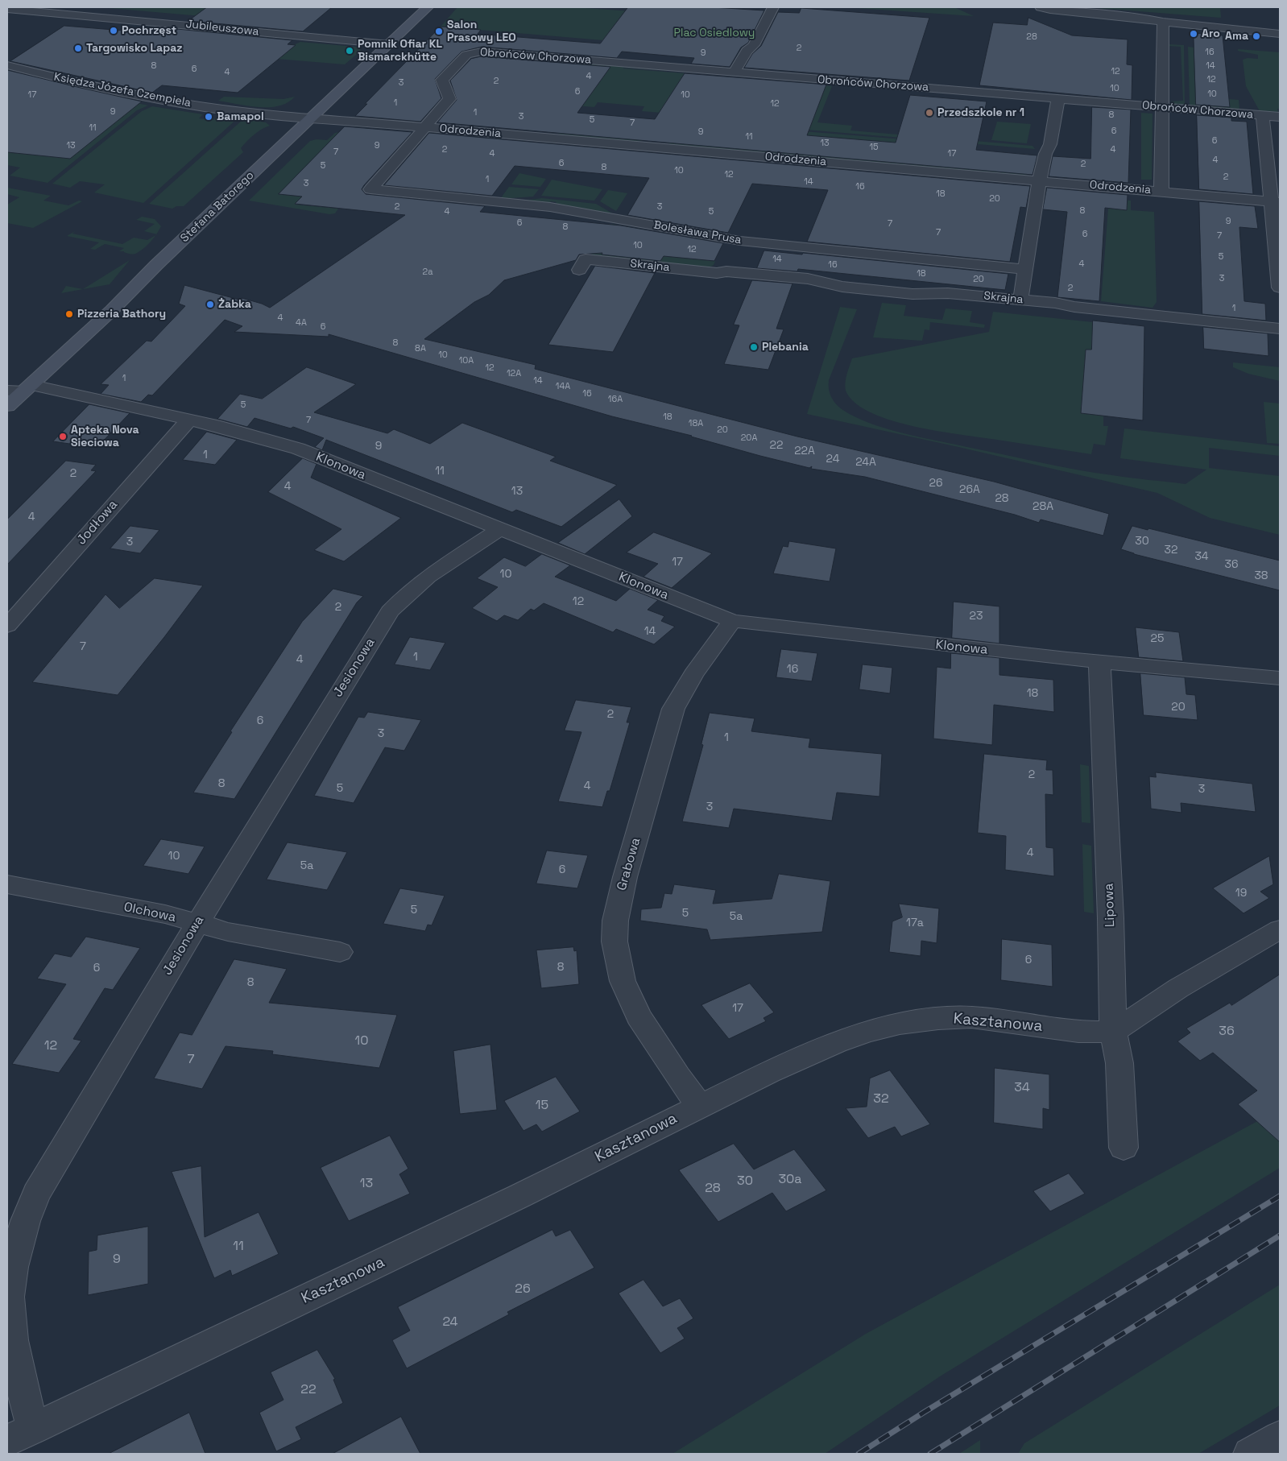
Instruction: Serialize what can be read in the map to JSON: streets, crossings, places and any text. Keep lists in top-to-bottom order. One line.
{"streets":{"street":["Jubileuszowa","Obrońców Chorzowa","Księdza Józefa Czempiela","Odrodzenia","Stefana Batorego","Bolesława Prusa","Skrajna","Klonowa","Jodłowa","Jesionowa","Grabowa","Lipowa","Olchowa","Kasztanowa"]},"crossings":[["Jubileuszowa","Stefana Batorego"],["Obrońców Chorzowa","Odrodzenia"],["Obrońców Chorzowa","Bolesława Prusa"],["Księdza Józefa Czempiela","Odrodzenia"],["Księdza Józefa Czempiela","Stefana Batorego"],["Odrodzenia","Stefana Batorego"],["Odrodzenia","Bolesława Prusa"],["Stefana Batorego","Klonowa"],["Bolesława Prusa","Skrajna"],["Klonowa","Jodłowa"],["Klonowa","Jesionowa"],["Klonowa","Grabowa"],["Klonowa","Lipowa"],["Jesionowa","Olchowa"],["Jesionowa","Kasztanowa"],["Grabowa","Kasztanowa"],["Lipowa","Kasztanowa"]],"parks":["Plac Osiedlowy"],"places":["Pochrzęst","Salon Prasowy LEO","Aro","Ama","Targowisko Lapaz","Pomnik Ofiar KL Bismarckhütte","Przedszkole nr 1","Bamapol","Żabka","Pizzeria Bathory","Plebania","Apteka Nova Sieciowa"],"house_numbers":["28","2","16","9","8","14","6","12","4","4","12","2","3","10","6","10","17","10","1","12","9","1","8","3","5","7","11","6","9","11","6","13","13","9","15","2","4","7","4","17","4","6","2","5","8","10","12","2","1","14","3","16","18","20","2","3","8","4","5","9","6","7","8","7","6","7","10","12","5","14","4","16","2a","18","3","20","2","1","4","4A","6","8","8A","10","10A","12","12A","1","14","14A","16","16A","5","18","7","18A","20","20A","22","9","22A","1","24","24A","11","2","26","4","26A","13","28","28A","4","30","3","32","34","17","36","10","38","12","2","23","14","25","7","1","4","16","18","20","2","6","3","1","2","8","4","5","3","3","4","10","5a","6","19","5","5","5a","17a","6","8","6","8","17","36","10","12","7","34","32","15","30a","30","13","28","11","9","26","24","22"]}
